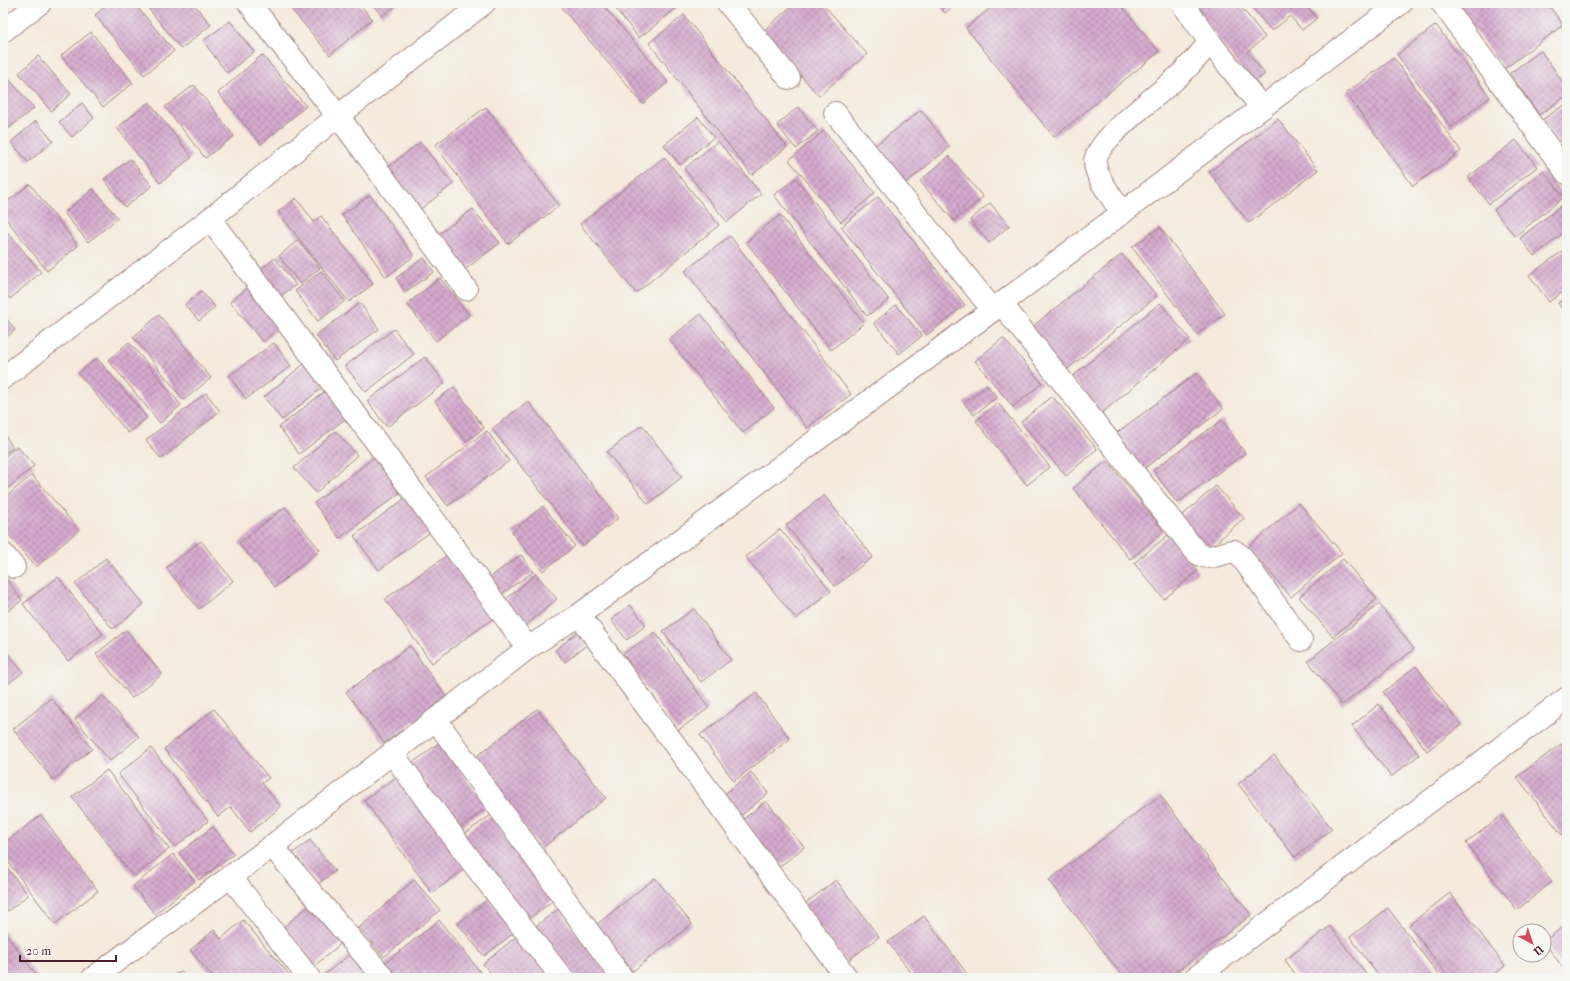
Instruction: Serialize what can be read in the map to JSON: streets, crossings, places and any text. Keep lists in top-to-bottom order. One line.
{"scale_bar":"20 m","north":"bottom right"}
